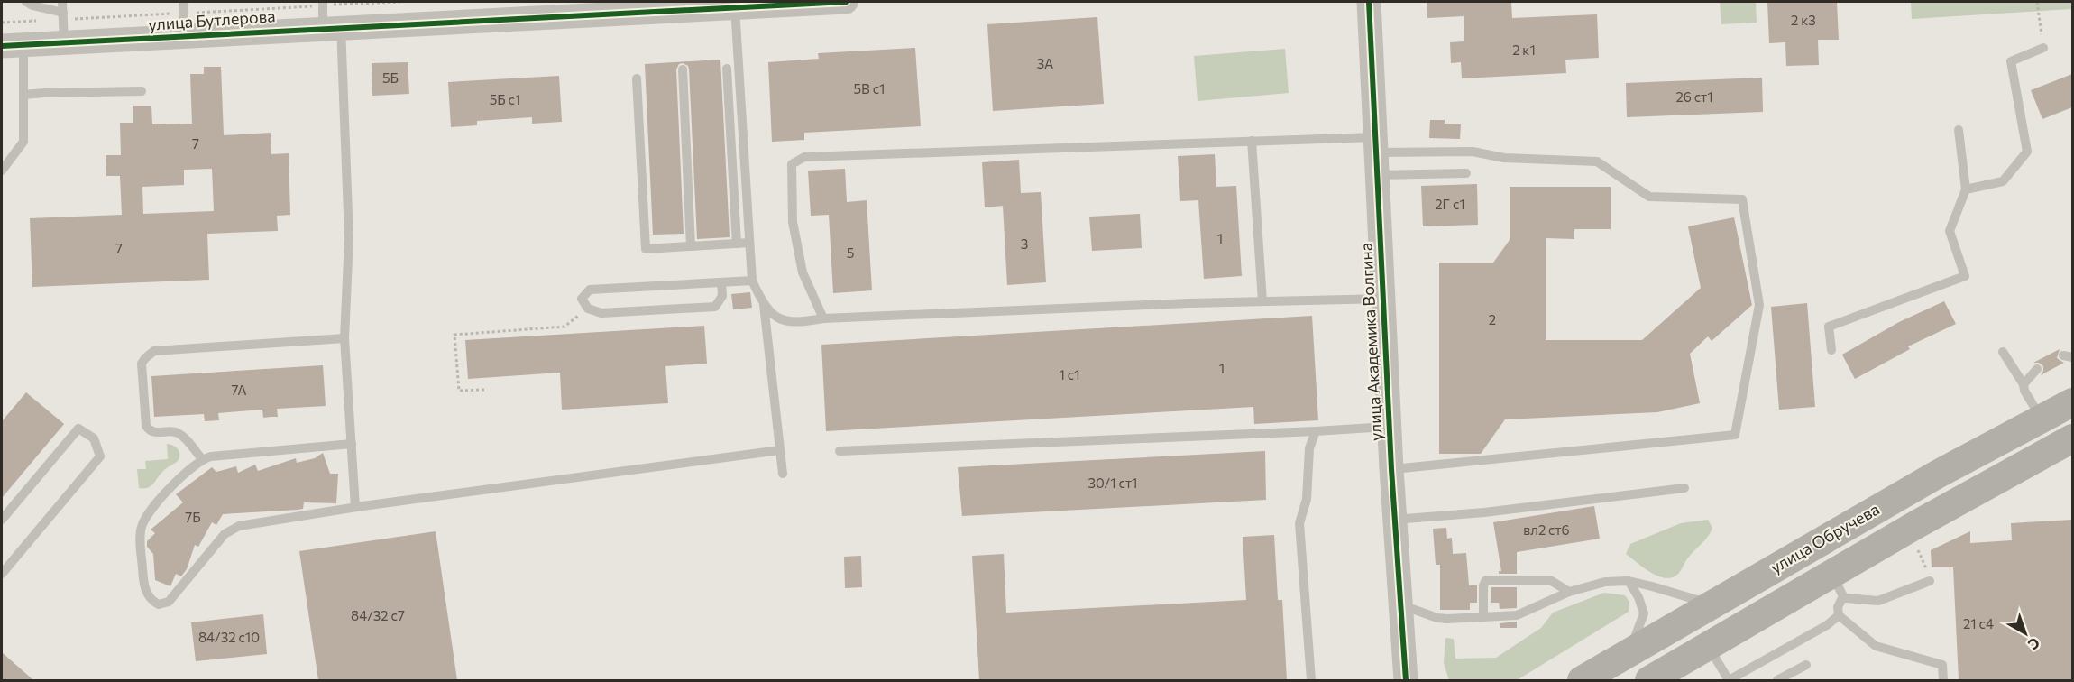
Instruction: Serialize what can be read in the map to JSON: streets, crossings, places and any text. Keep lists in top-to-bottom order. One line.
{"streets":{"main road":["улица Обручева"],"street":["улица Бутлерова","улица Академика Волгина"]},"house_numbers":["2 к3","2 к1","3А","5Б","5В с1","26 ст1","5Б с1","7","2Г с1","1","3","7","5","2","1","1 с1","7А","30/1 ст1","7Б","вл2 ст6","84/32 с7","21 с4","84/32 с10"],"north":"bottom right"}
